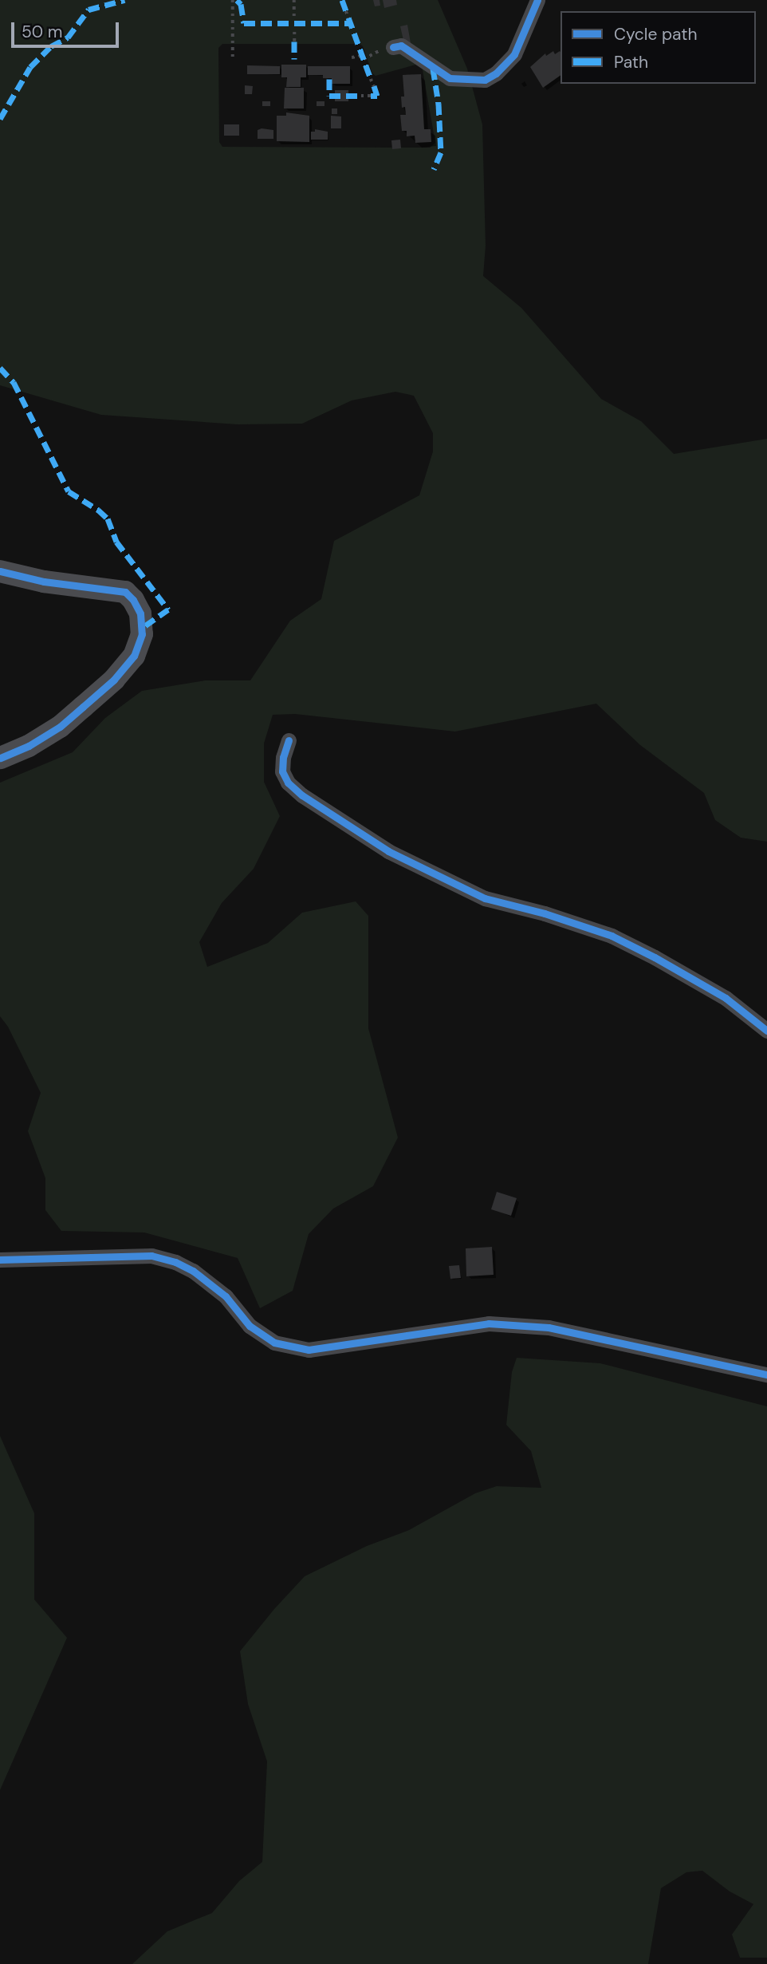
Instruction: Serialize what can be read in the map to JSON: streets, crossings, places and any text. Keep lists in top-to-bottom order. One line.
{"legend":["Cycle path","Path"],"scale_bar":"50 m"}
